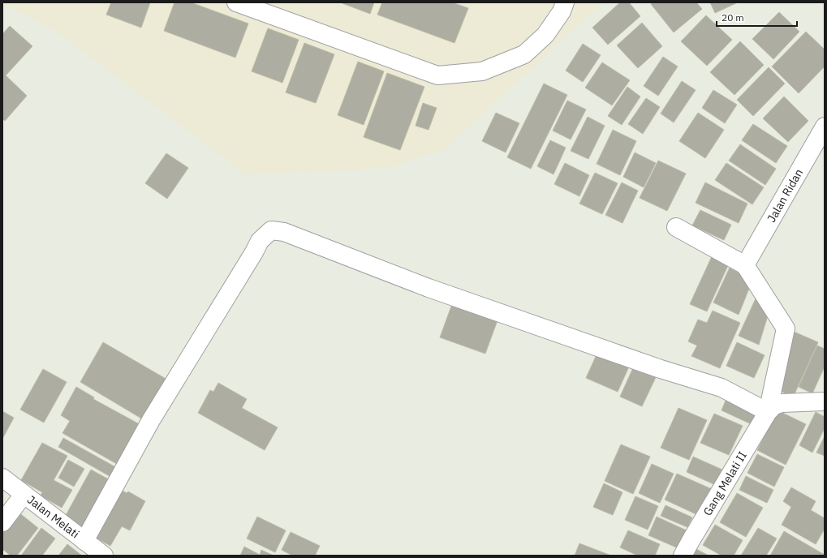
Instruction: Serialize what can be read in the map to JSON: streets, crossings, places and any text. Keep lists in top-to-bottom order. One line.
{"streets":{"street":["Jalan Ridan","Gang Melati II","Jalan Melati"]},"scale_bar":"20 m"}
